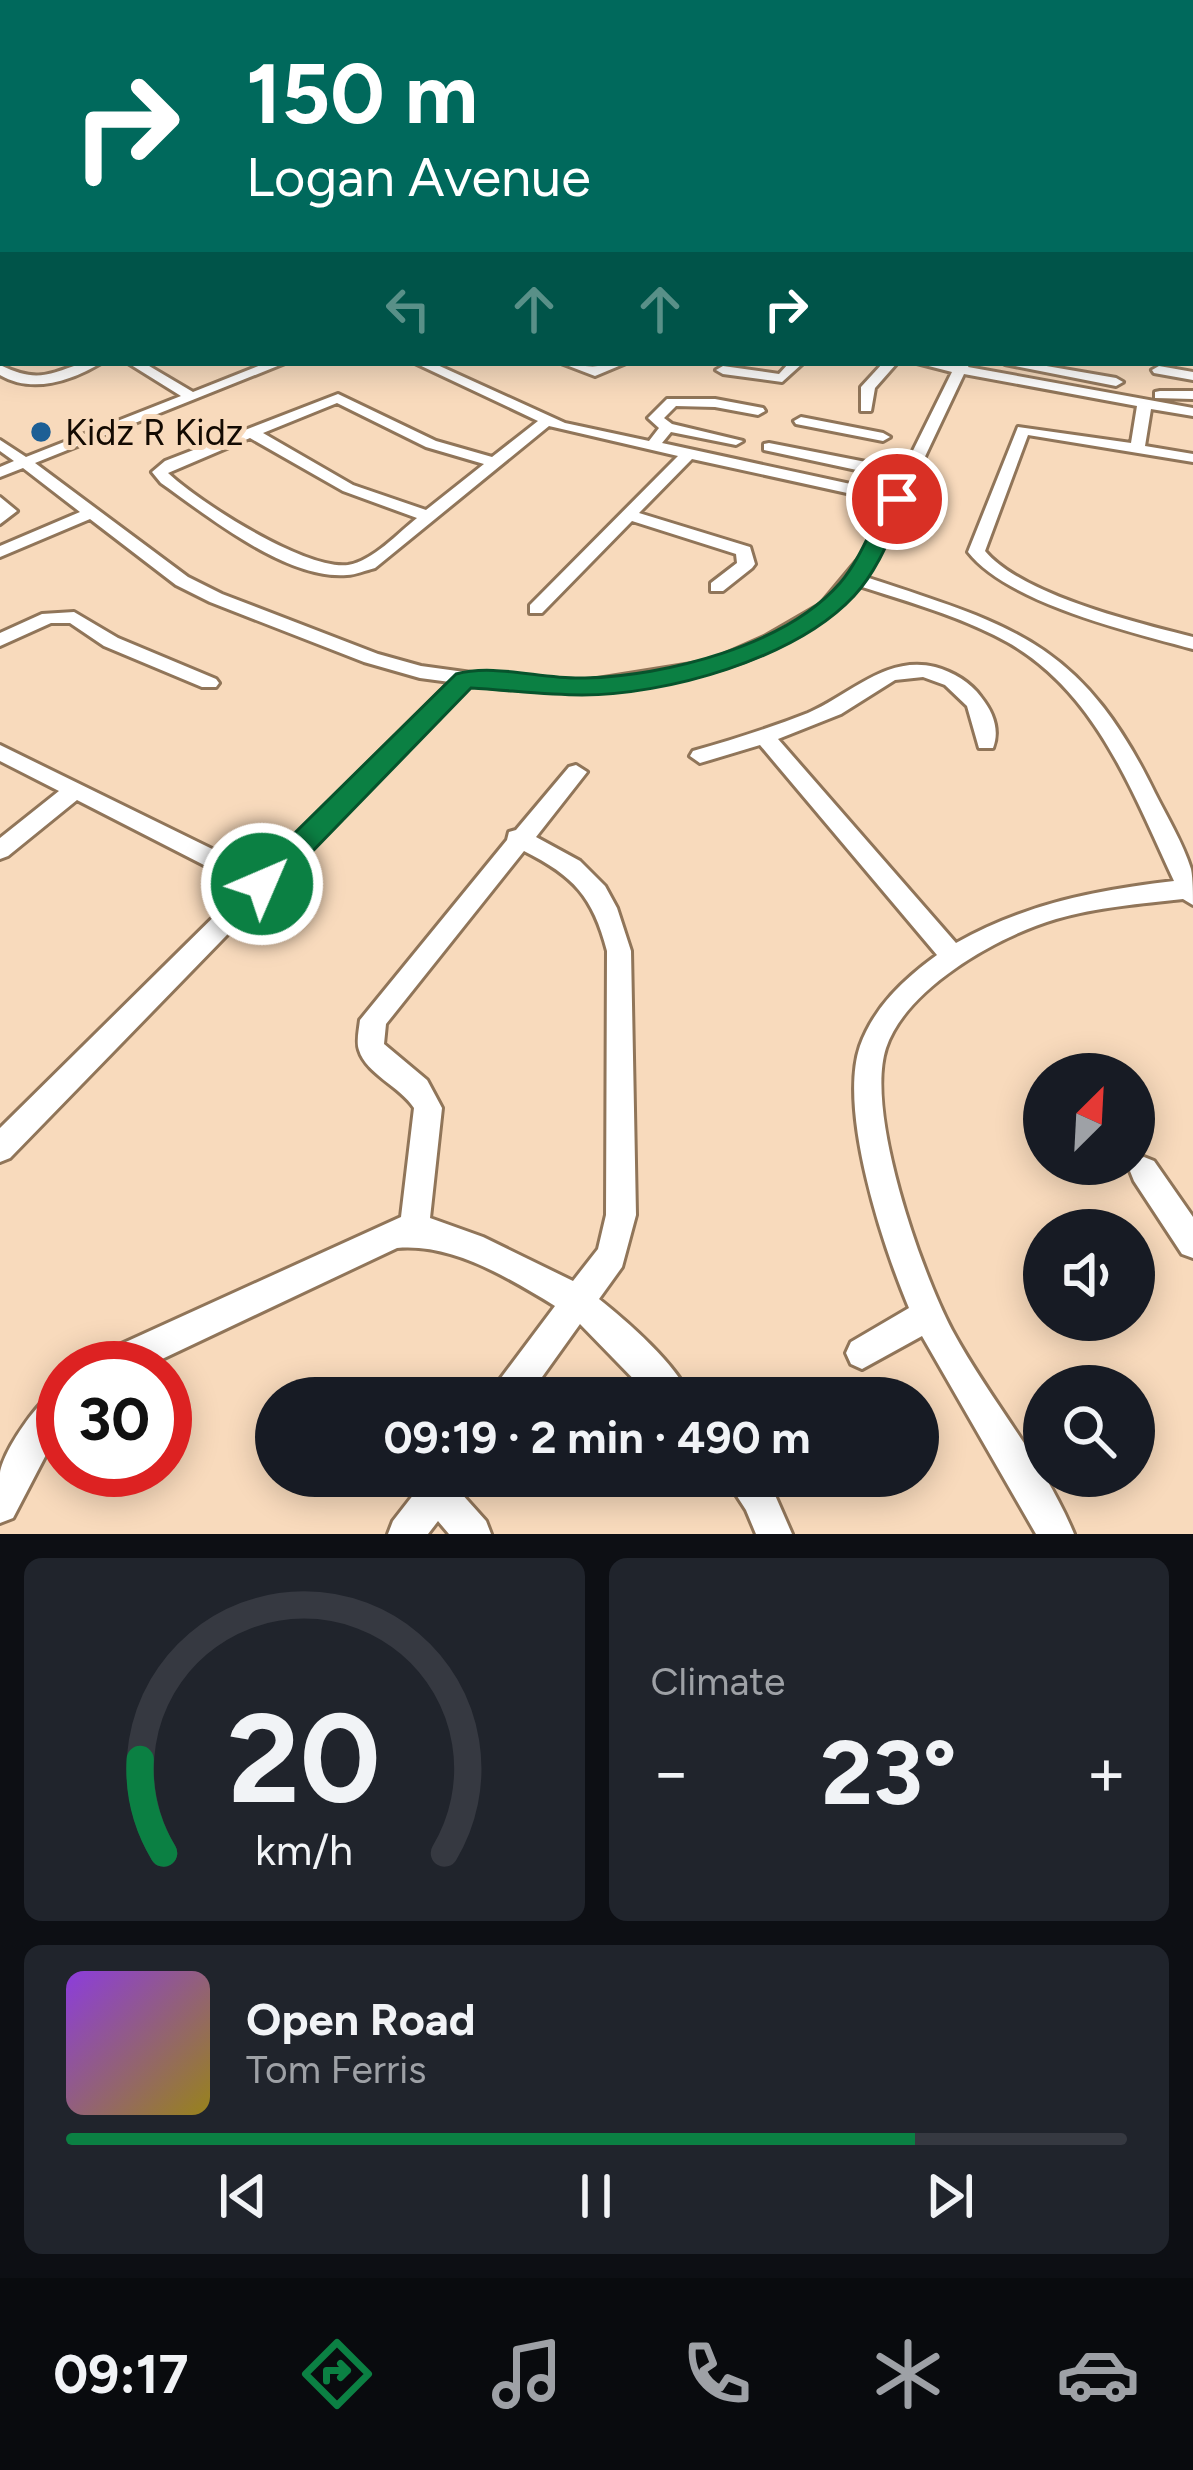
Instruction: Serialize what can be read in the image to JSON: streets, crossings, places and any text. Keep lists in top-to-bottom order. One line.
{"places":["Kidz R Kidz"],"north":"top right","page":{"turn":["150 m","Logan Avenue"],"limit":"30","trip":"09:19 · 2 min · 490 m","tile":"Climate","heat":["−","23°","+"],"song":["Open Road","Tom Ferris"],"tabs":"09:17","gauge":["20","km/h"]}}
